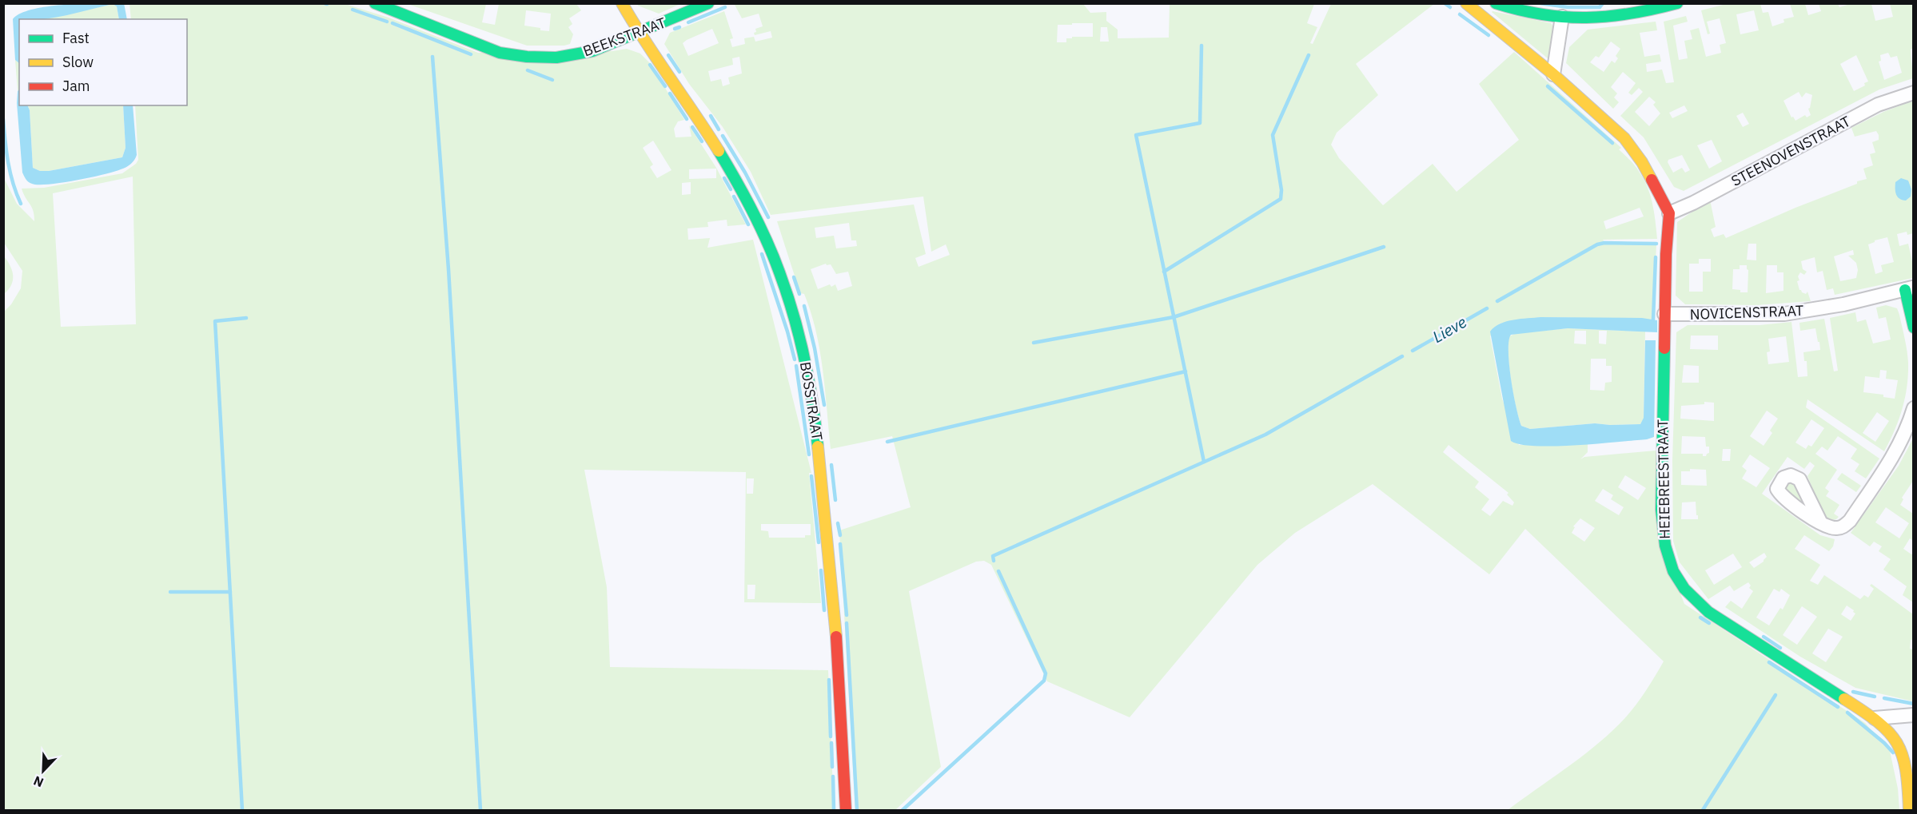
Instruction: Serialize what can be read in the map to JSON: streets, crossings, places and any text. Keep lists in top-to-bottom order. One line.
{"streets":{"street":["BEEKSTRAAT","STEENOVENSTRAAT","NOVICENSTRAAT","BOSSTRAAT","HEIEBREESTRAAT"]},"crossings":[["BEEKSTRAAT","BOSSTRAAT"],["STEENOVENSTRAAT","HEIEBREESTRAAT"],["NOVICENSTRAAT","HEIEBREESTRAAT"]],"water":["Lieve"],"legend":["Fast","Slow","Jam"],"north":"bottom left"}
